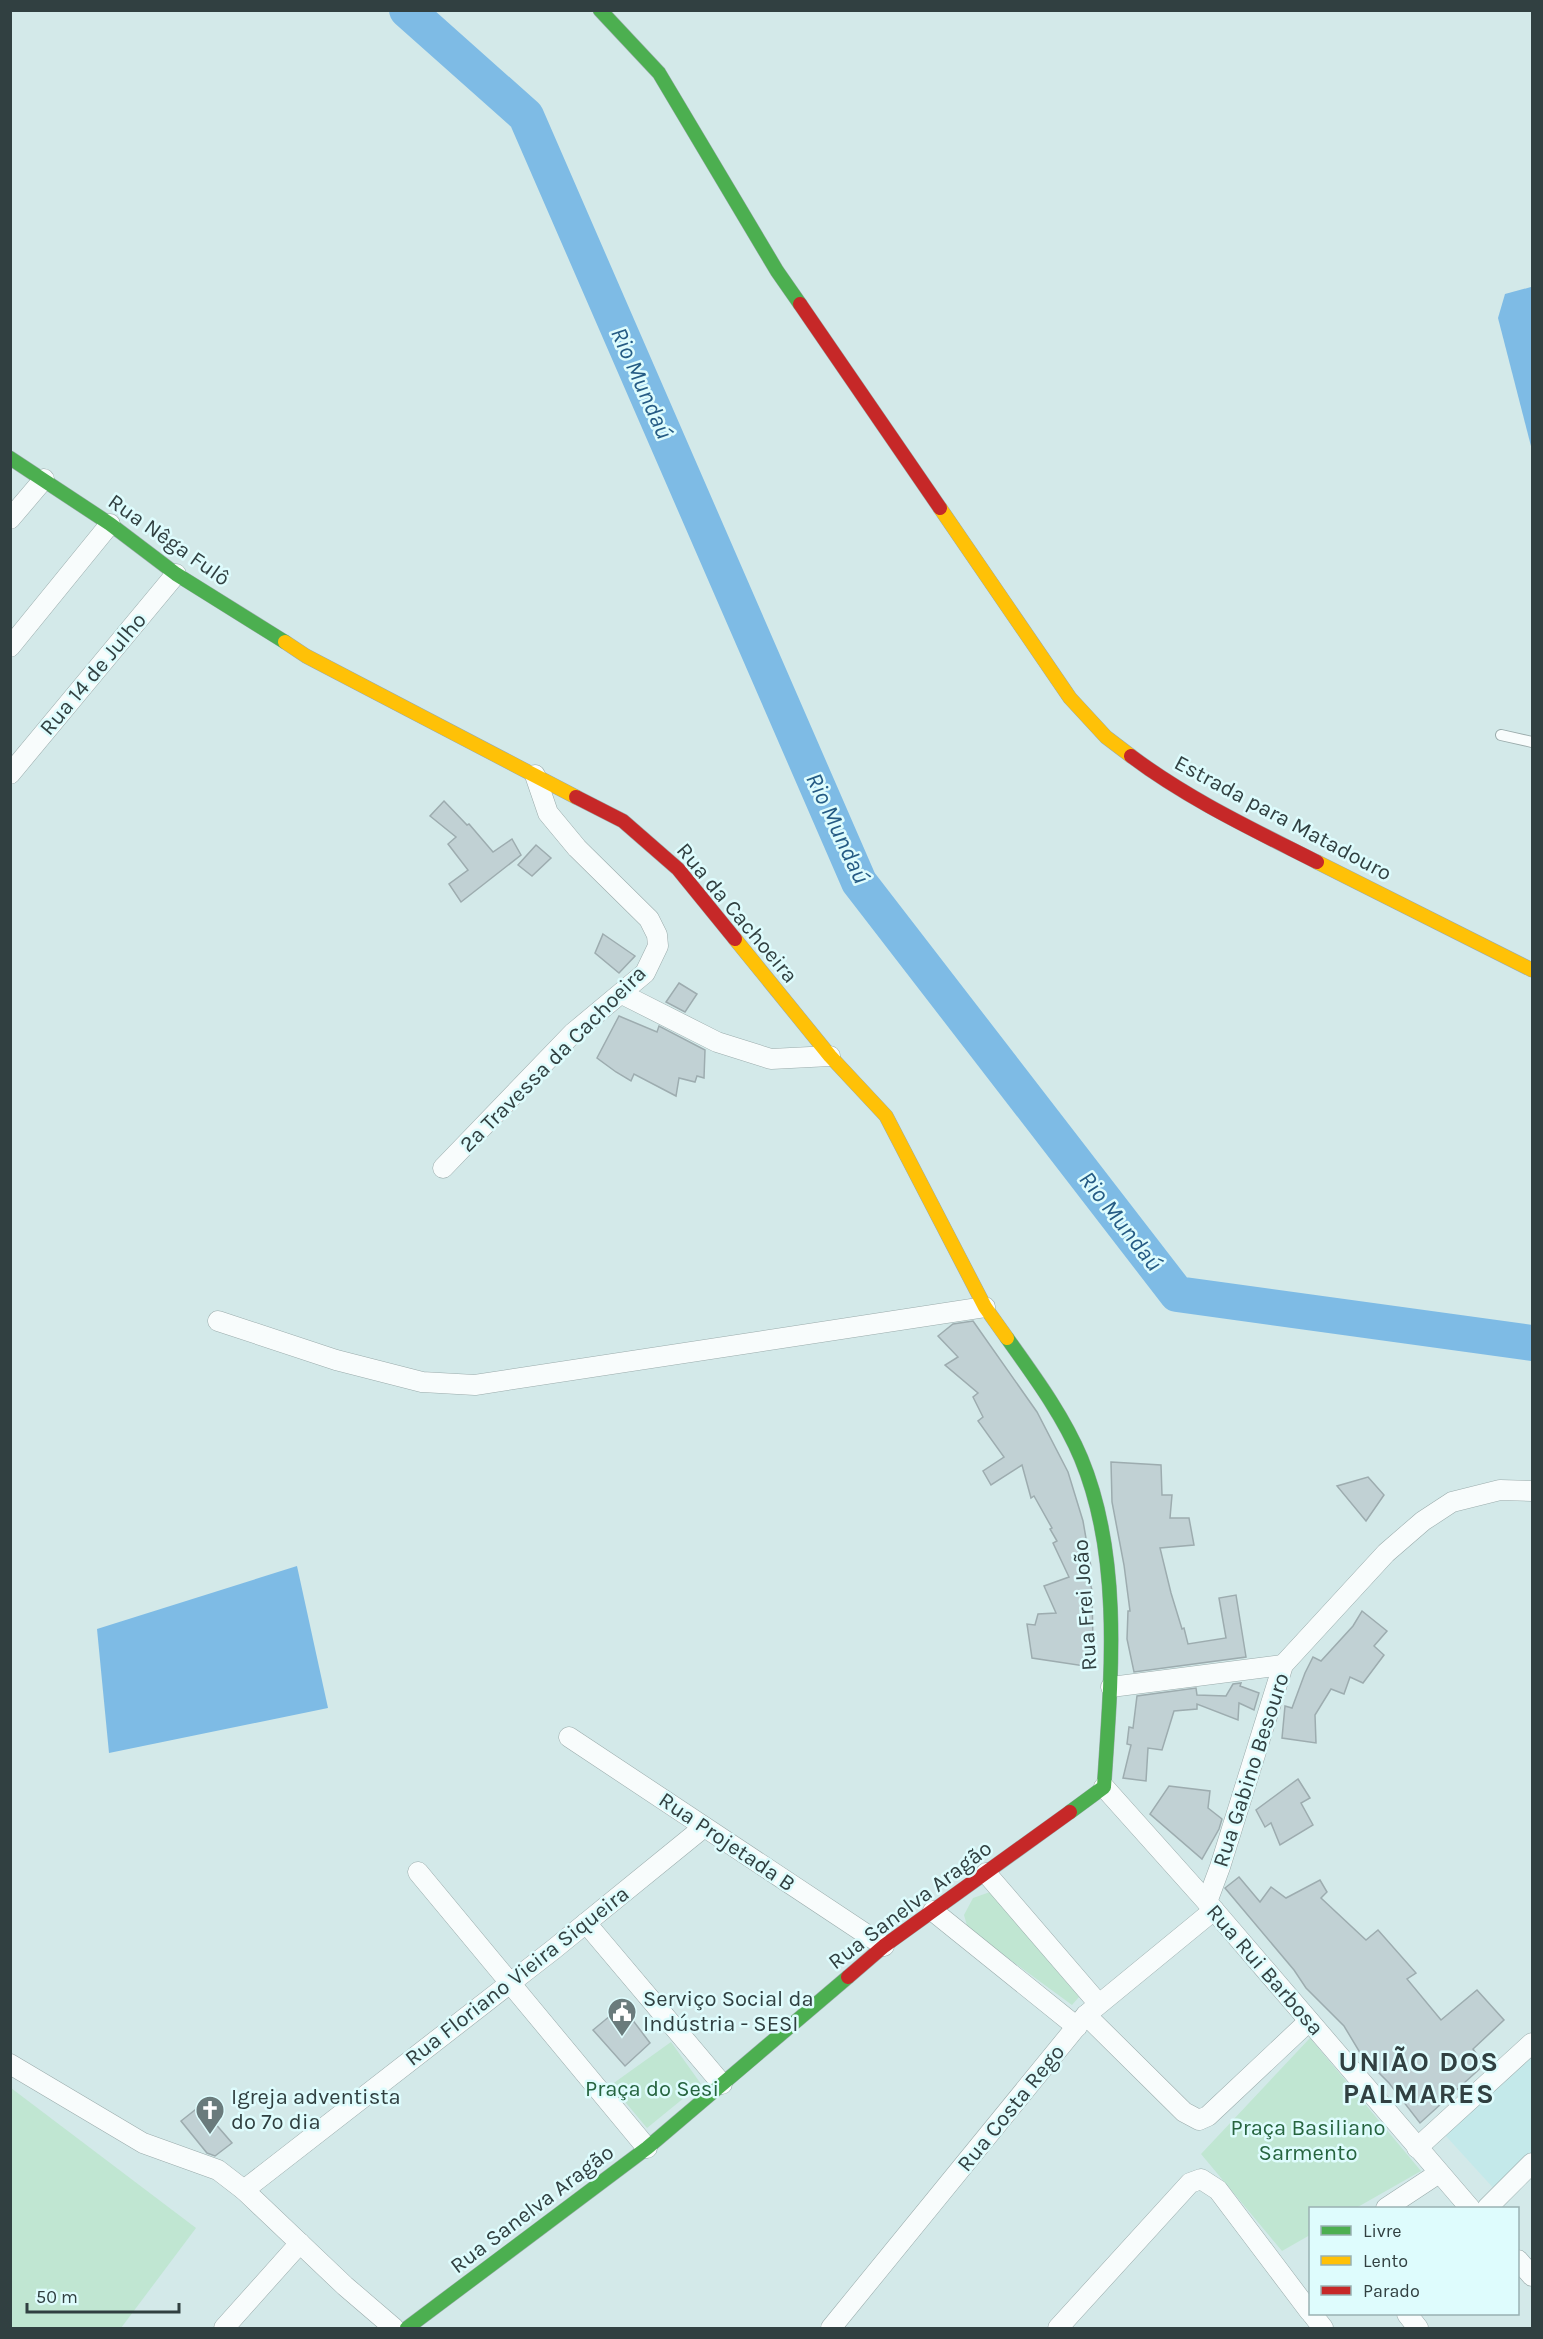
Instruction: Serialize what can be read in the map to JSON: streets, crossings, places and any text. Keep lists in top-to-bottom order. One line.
{"streets":{"street":["Rua Nêga Fulô","Rua 14 de Julho","Estrada para Matadouro","Rua da Cachoeira","2ª Travessa da Cachoeira","Rua Frei João","Rua Gabino Besouro","Rua Projetada B","Rua Sanelva Aragão","Rua Rui Barbosa","Rua Floriano Vieira Siqueira","Rua Costa Rego"]},"crossings":[["Rua Nêga Fulô","Rua 14 de Julho"],["Rua Nêga Fulô","Rua da Cachoeira"],["Rua da Cachoeira","2ª Travessa da Cachoeira"],["Rua da Cachoeira","Rua Frei João"],["Rua Frei João","Rua Sanelva Aragão"],["Rua Frei João","Rua Rui Barbosa"],["Rua Gabino Besouro","Rua Rui Barbosa"],["Rua Gabino Besouro","Rua Costa Rego"],["Rua Projetada B","Rua Sanelva Aragão"],["Rua Projetada B","Rua Floriano Vieira Siqueira"],["Rua Sanelva Aragão","Rua Rui Barbosa"],["Rua Rui Barbosa","Rua Costa Rego"]],"districts":["UNIÃO DOS PALMARES"],"water":["Rio Mundaú"],"parks":["Praça do Sesi","Praça Basiliano Sarmento"],"places":{"public building":["Serviço Social da Indústria - SESI"],"church":["Igreja adventista do 7º dia"]},"legend":["Livre","Lento","Parado"],"scale_bar":"50 m"}
